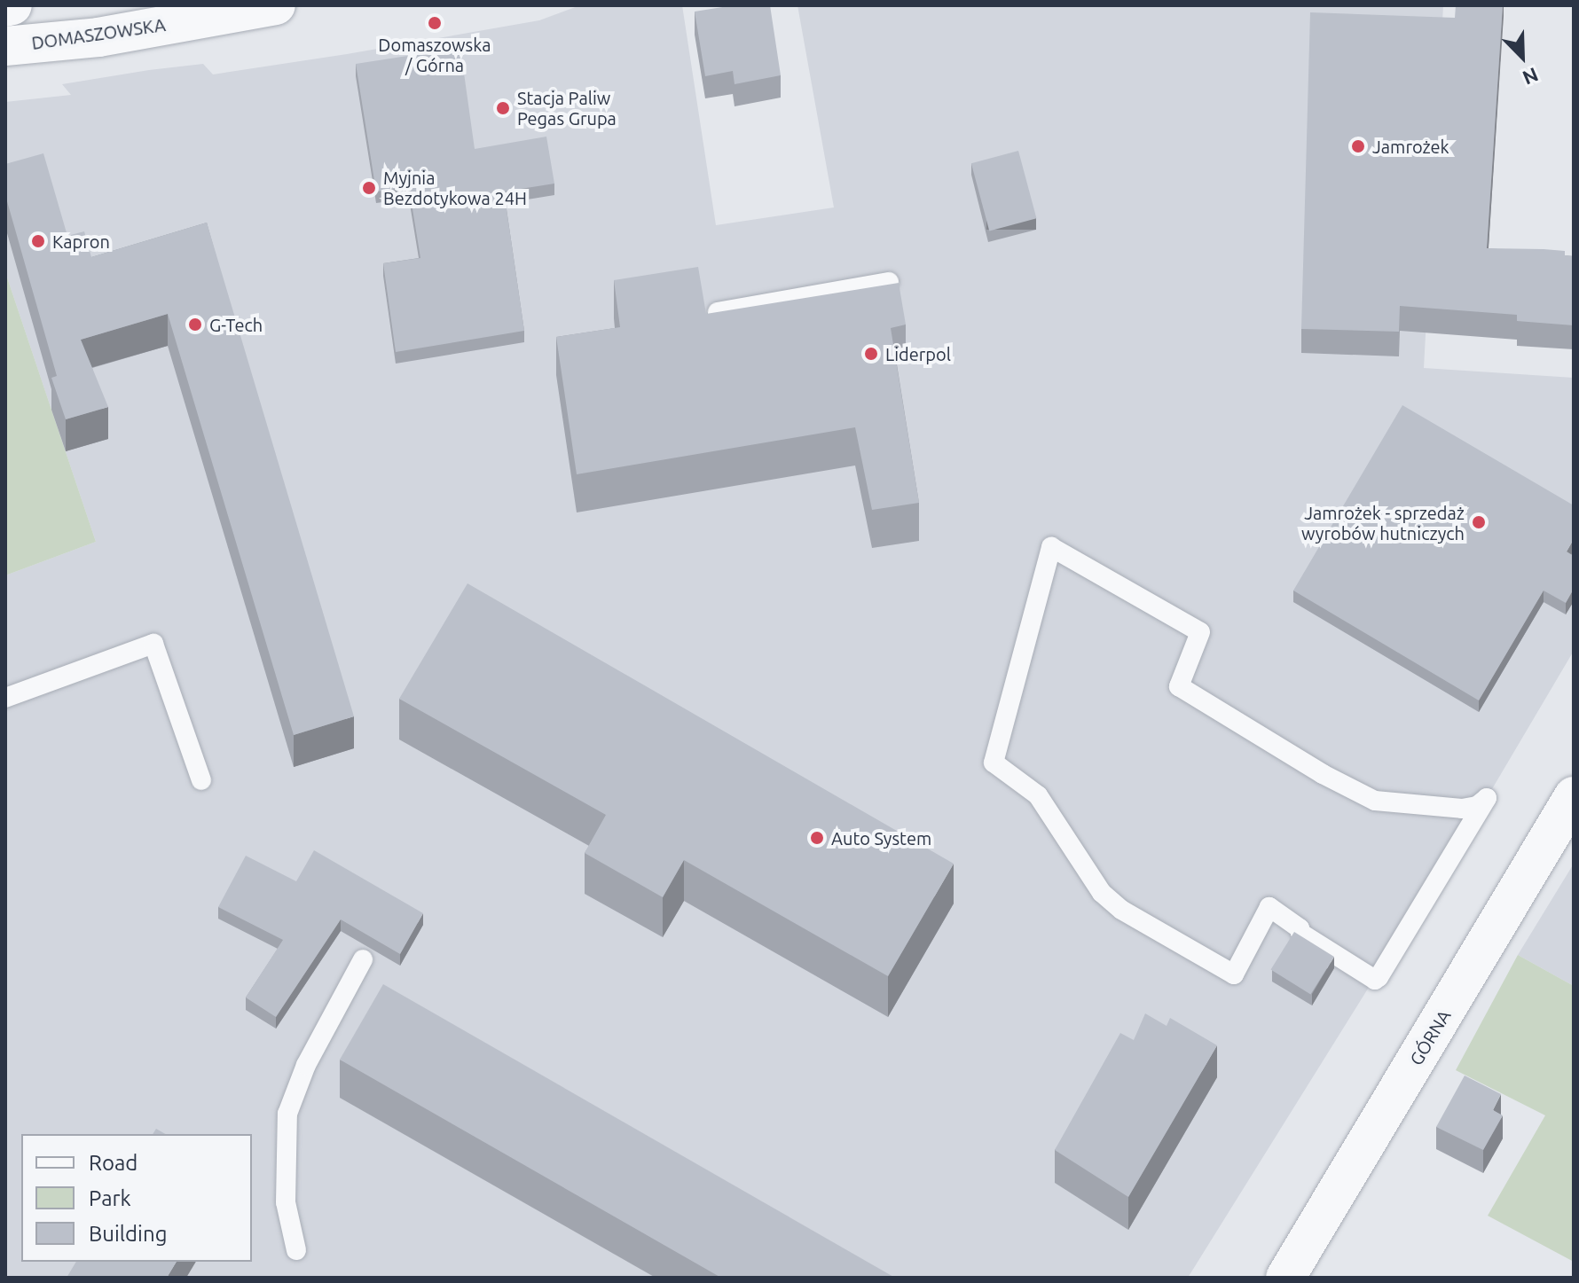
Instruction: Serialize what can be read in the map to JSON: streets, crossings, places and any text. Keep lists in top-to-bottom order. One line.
{"streets":{"street":["DOMASZOWSKA","GÓRNA"]},"places":["Domaszowska / Górna","Stacja Paliw Pegas Grupa","Jamrożek","Myjnia Bezdotykowa 24H","Kapron","G-Tech","Liderpol","Jamrożek - sprzedaż wyrobów hutniczych","Auto System"],"legend":["Road","Park","Building"],"north":"bottom right"}
